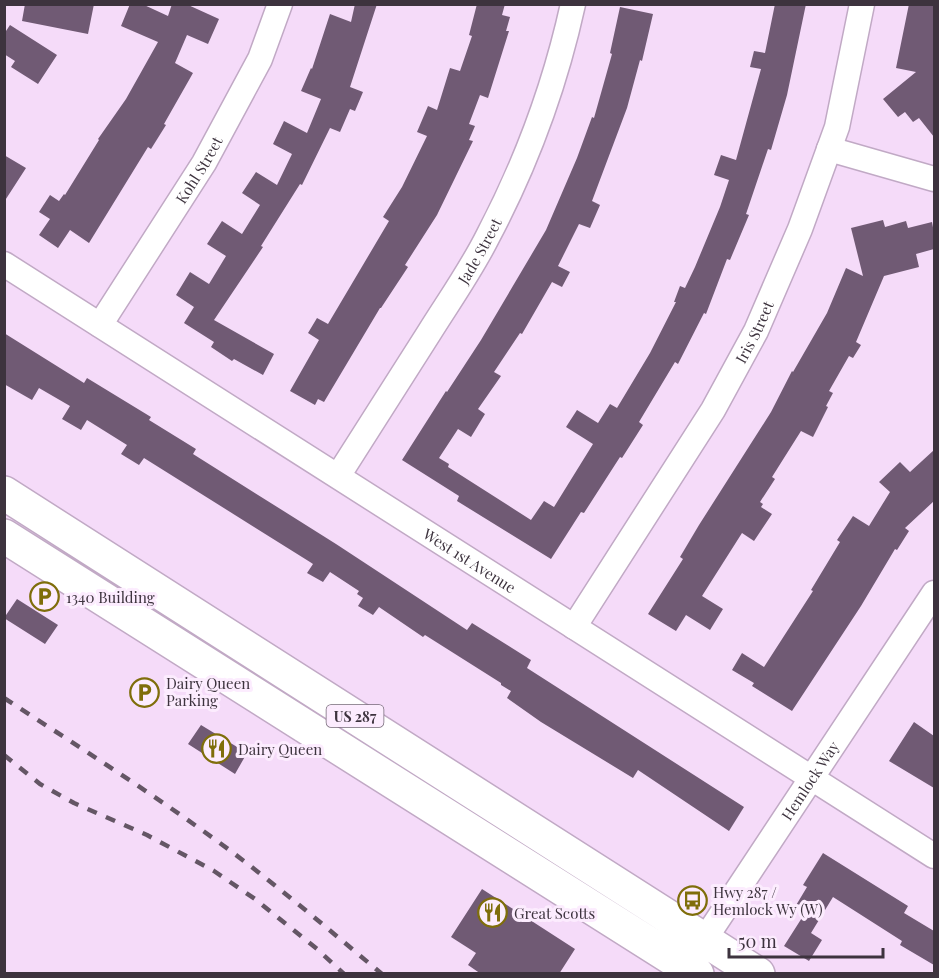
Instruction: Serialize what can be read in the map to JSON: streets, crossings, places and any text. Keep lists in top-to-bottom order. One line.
{"streets":{"main road":["US 287"],"street":["Kohl Street","Jade Street","Iris Street","West 1st Avenue","Hemlock Way"]},"crossings":[["Kohl Street","West 1st Avenue"],["Jade Street","West 1st Avenue"],["Iris Street","West 1st Avenue"],["West 1st Avenue","Hemlock Way"],["US 287","Hemlock Way"]],"places":{"parking":["1340 Building","Dairy Queen Parking"],"restaurant":["Dairy Queen","Great Scotts"],"bus stop":["Hwy 287 / Hemlock Wy (W)"]},"scale_bar":"50 m"}
